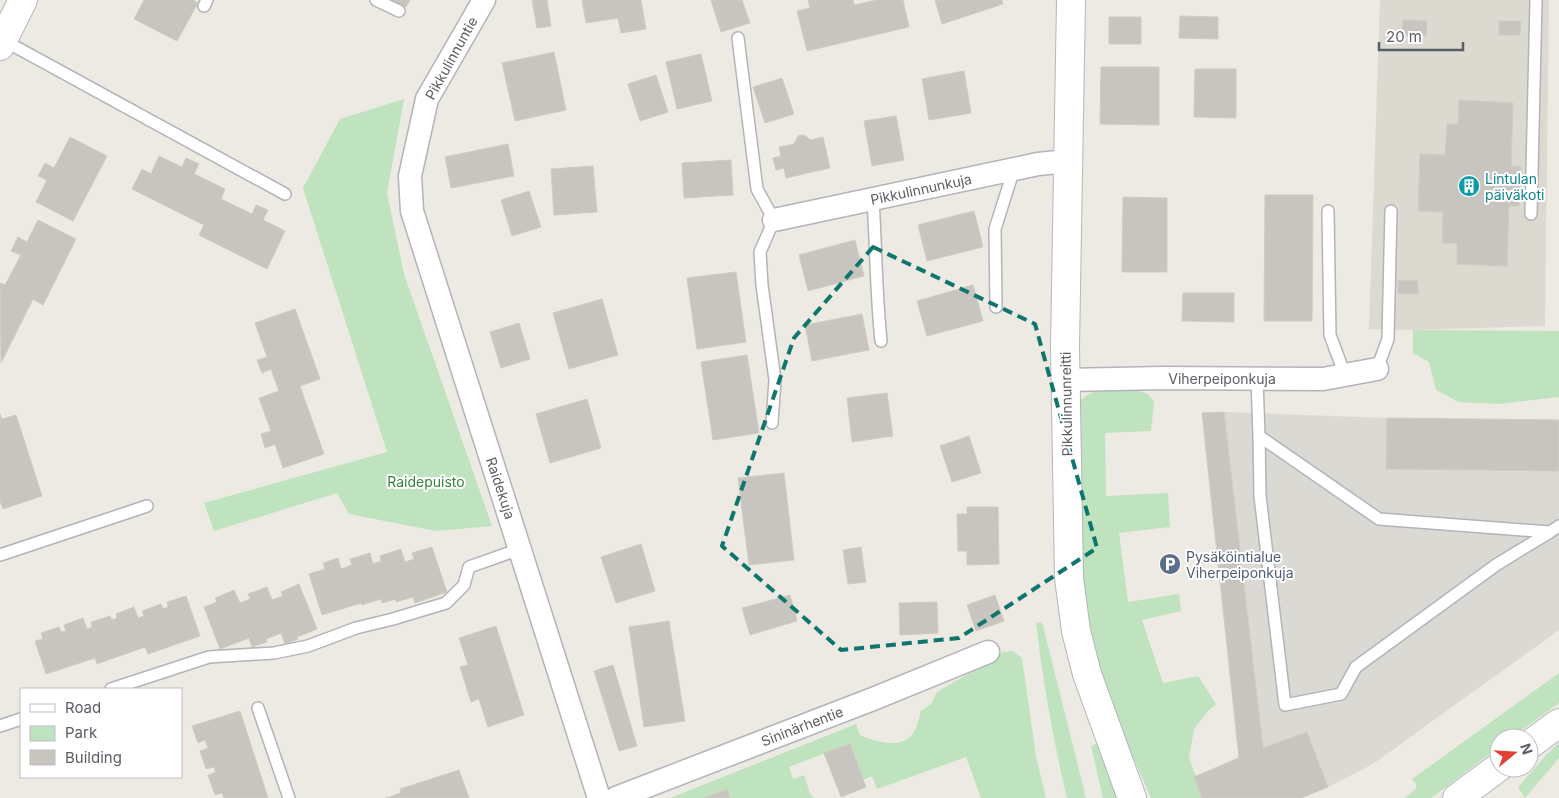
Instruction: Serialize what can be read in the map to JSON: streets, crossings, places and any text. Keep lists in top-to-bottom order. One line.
{"streets":{"street":["Pikkulinnuntie","Pikkulinnunkuja","Viherpeiponkuja","Pikkulinnunreitti","Raidekuja","Sininärhentie"]},"crossings":[["Pikkulinnuntie","Raidekuja"],["Pikkulinnunkuja","Pikkulinnunreitti"],["Viherpeiponkuja","Pikkulinnunreitti"]],"parks":["Raidepuisto"],"places":{"building":["Lintulan päiväkoti"],"parking":["Pysäköintialue Viherpeiponkuja"]},"legend":["Road","Park","Building"],"scale_bar":"20 m","north":"right"}
